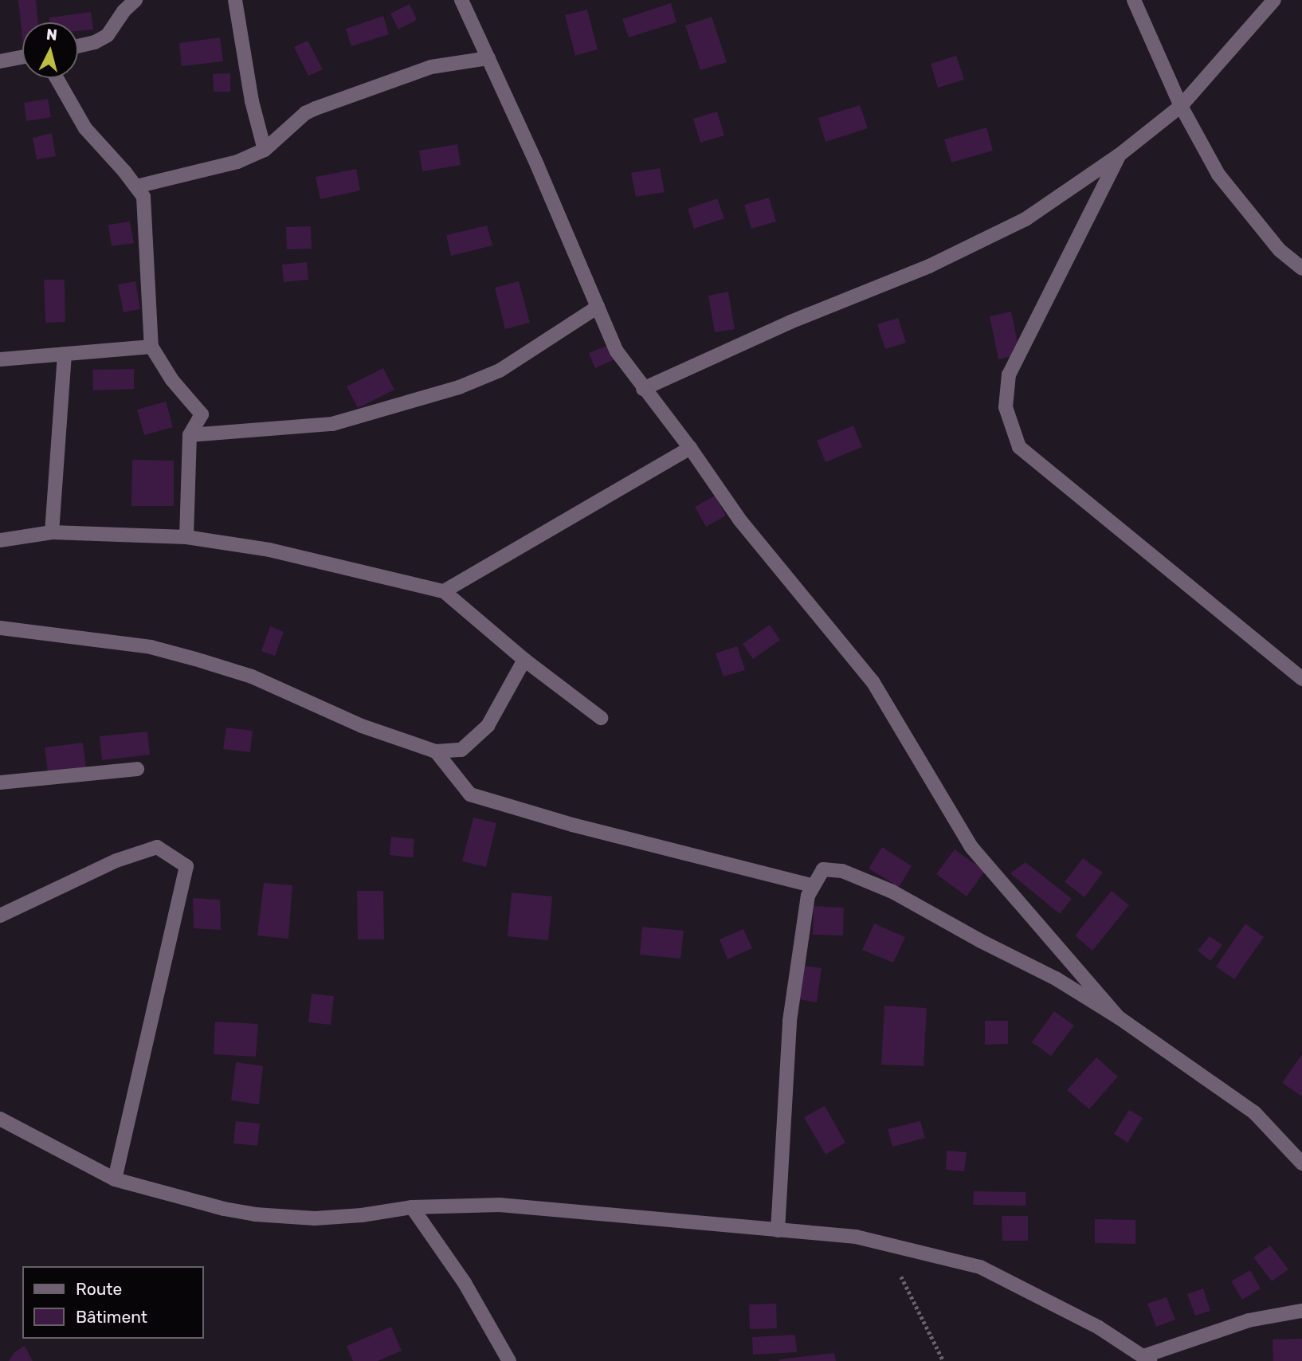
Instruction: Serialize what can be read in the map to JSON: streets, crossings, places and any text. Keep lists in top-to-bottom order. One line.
{"legend":["Route","Bâtiment"],"north":"top"}
